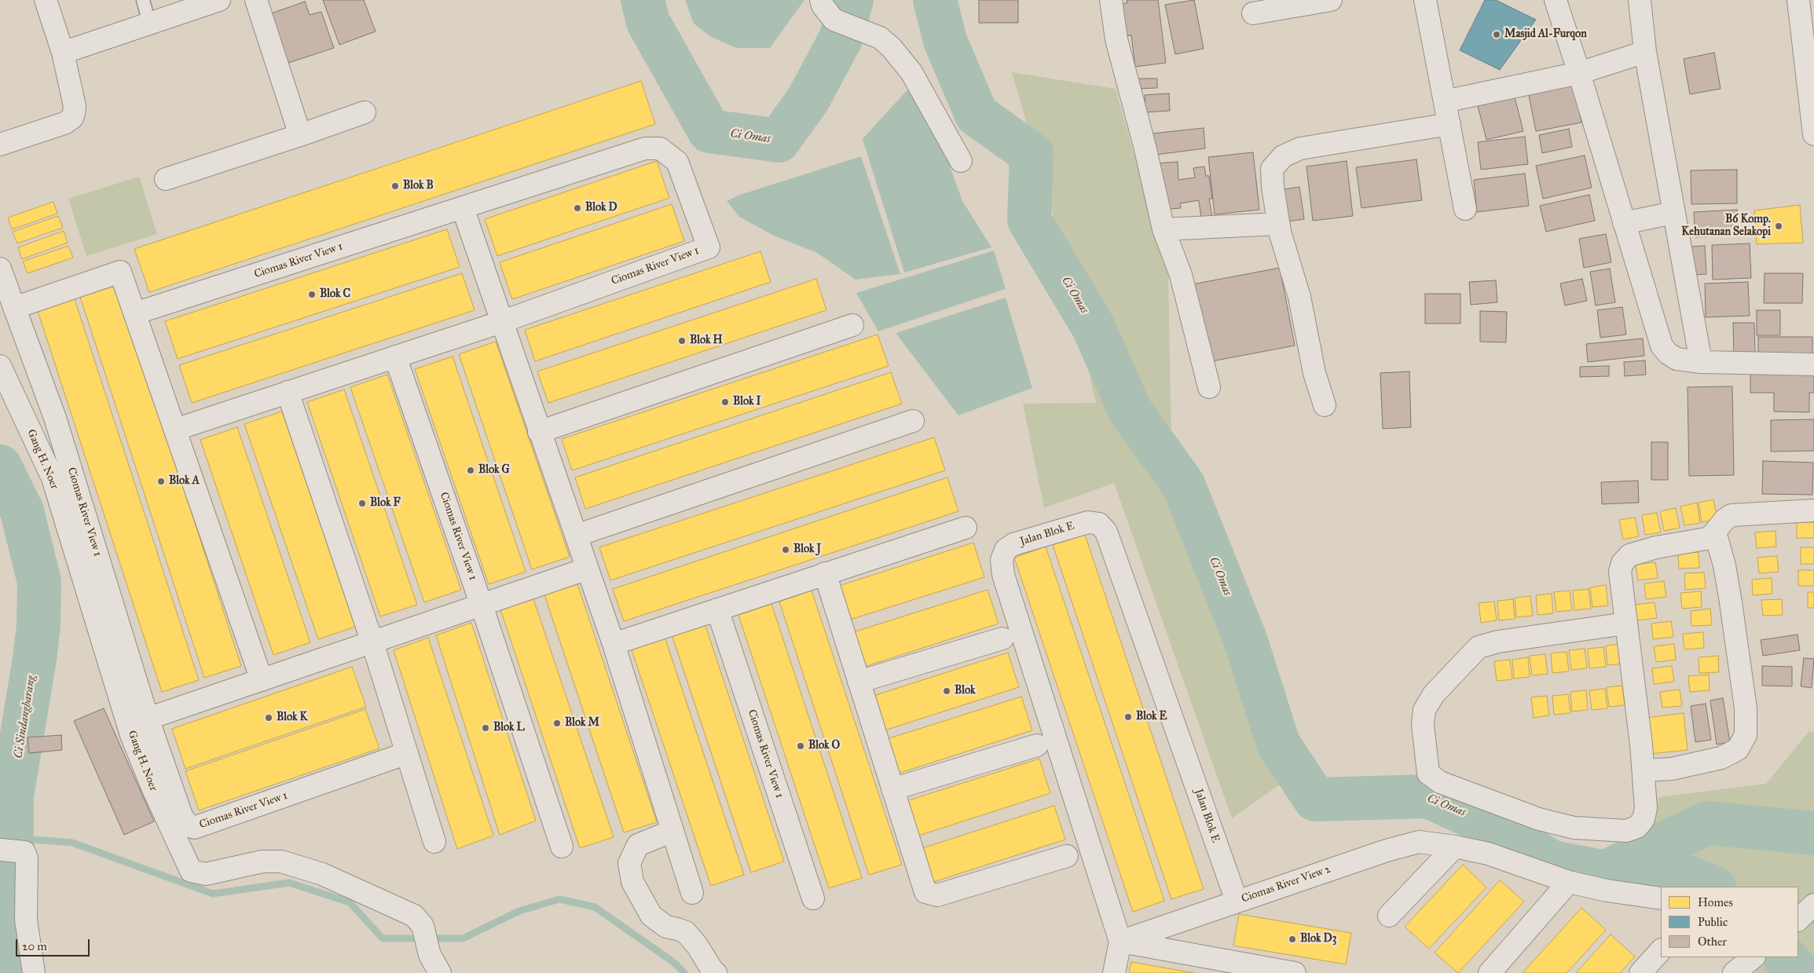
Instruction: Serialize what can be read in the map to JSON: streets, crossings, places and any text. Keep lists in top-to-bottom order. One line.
{"streets":{"street":["Ciomas River View 1","Gang H. Noer","Jalan Blok E","Ciomas River View 2"]},"crossings":[["Jalan Blok E","Ciomas River View 2"]],"water":["Ci Omas","Ci Sindangbarang"],"places":["Masjid Al-Furqon","Blok B","Blok D","B6 Komp. Kehutanan Selakopi","Blok C","Blok H","Blok I","Blok G","Blok A","Blok F","Blok J","Blok","Blok E","Blok K","Blok M","Blok L","Blok O","Blok D3"],"legend":["Homes","Public","Other"],"scale_bar":"20 m"}
